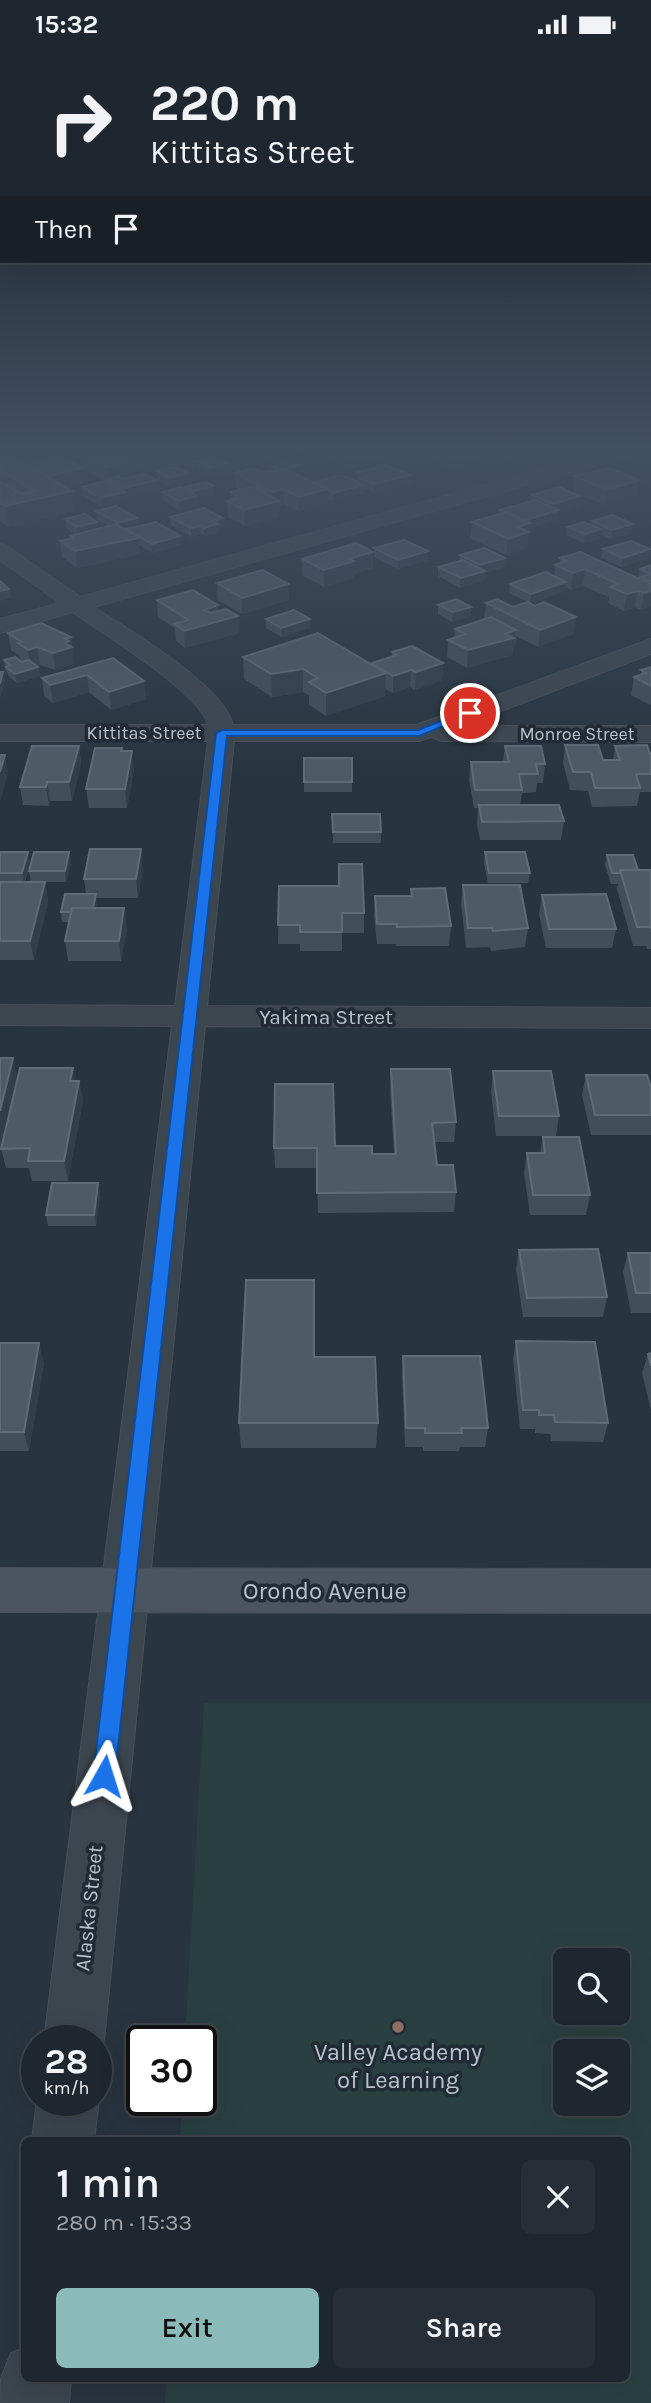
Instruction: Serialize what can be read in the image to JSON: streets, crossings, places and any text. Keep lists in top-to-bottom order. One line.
{"streets":{"main road":["Orondo Avenue"],"street":["Kittitas Street","Monroe Street","Yakima Street","Alaska Street"]},"crossings":[["Kittitas Street","Monroe Street"],["Kittitas Street","Alaska Street"],["Yakima Street","Alaska Street"],["Orondo Avenue","Alaska Street"]],"places":["Valley Academy of Learning"],"page":{"status":"15:32","turn":["220 m","Kittitas Street"],"then":"Then","speed":"28 km/h","limit":"30","heading":["1 min","280 m · 15:33"],"buttons":["Exit","Share"]}}
